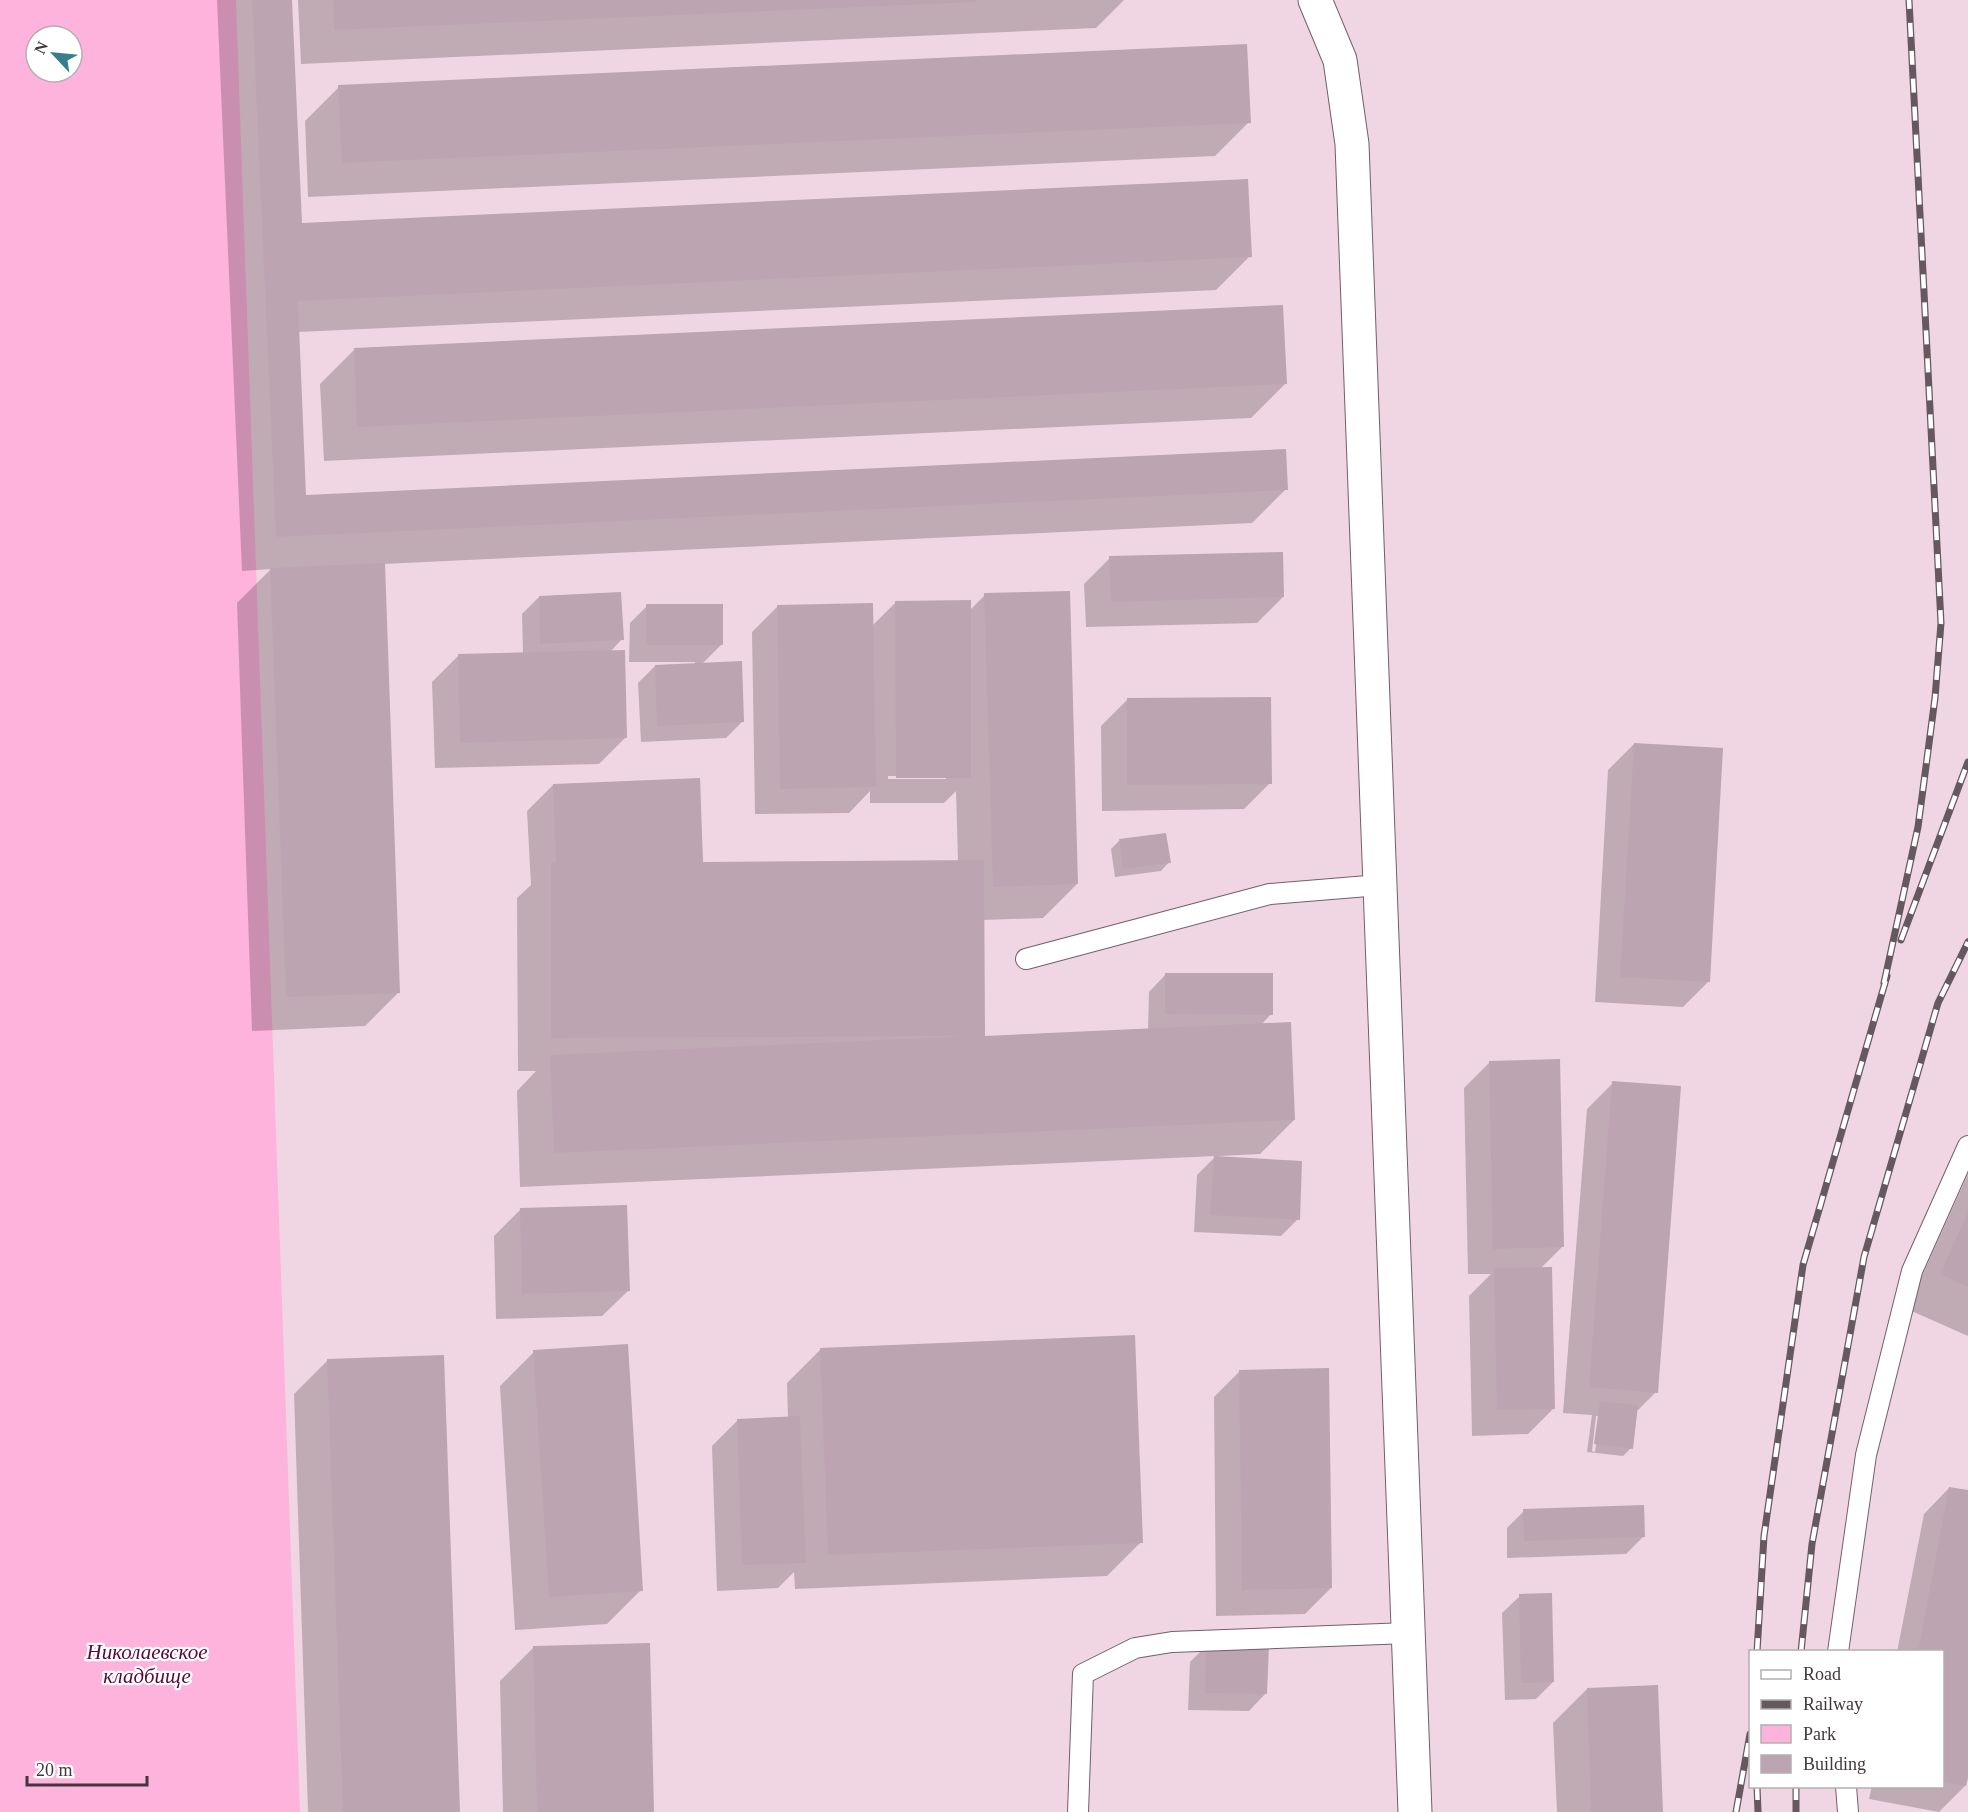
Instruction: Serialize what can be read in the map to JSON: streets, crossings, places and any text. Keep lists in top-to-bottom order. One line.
{"parks":["Николаевское кладбище"],"legend":["Road","Railway","Park","Building"],"scale_bar":"20 m","north":"top left"}
